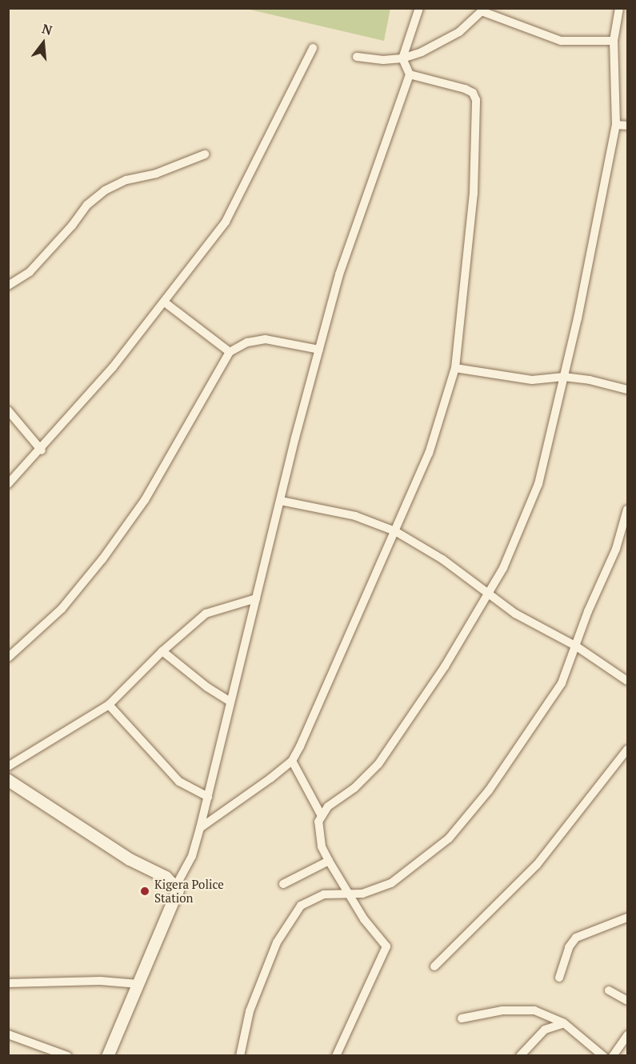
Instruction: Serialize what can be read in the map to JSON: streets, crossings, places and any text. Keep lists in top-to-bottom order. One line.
{"places":["Kigera Police Station"],"north":"top"}
